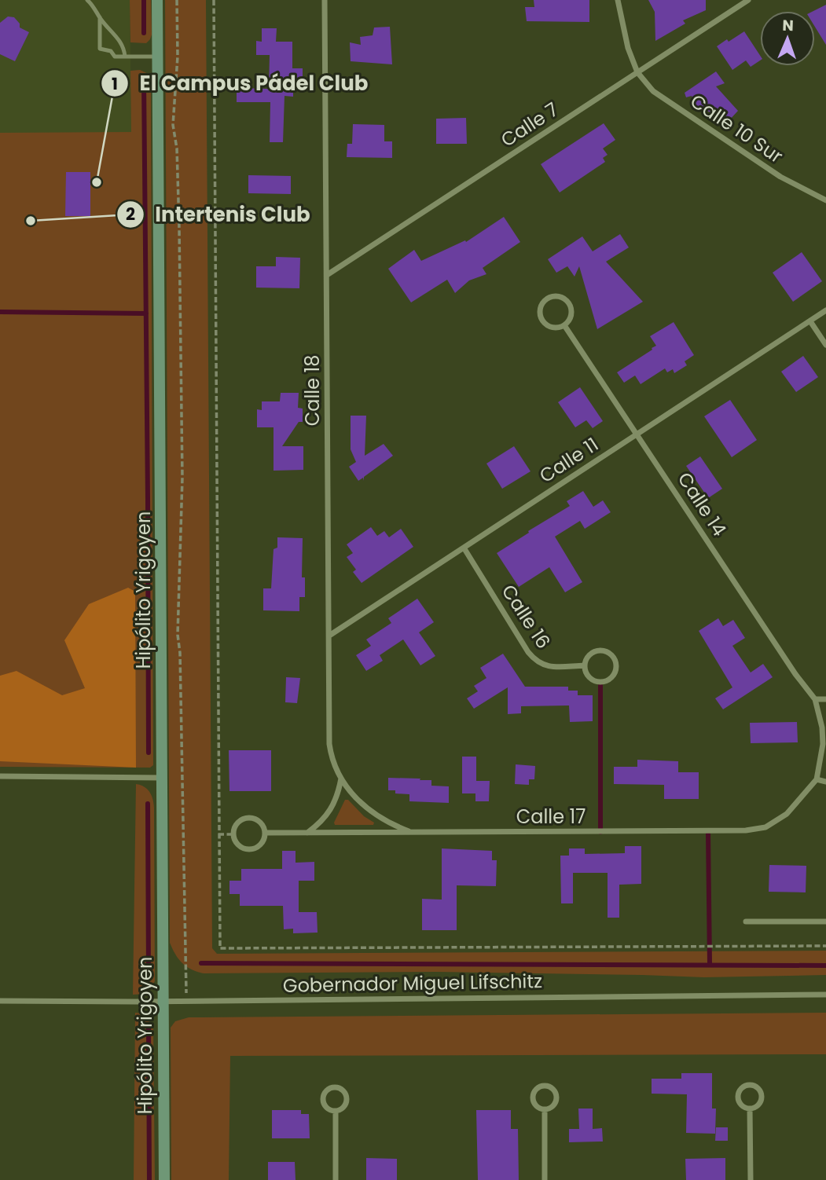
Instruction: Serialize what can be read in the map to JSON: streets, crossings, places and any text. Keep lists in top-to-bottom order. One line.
{"streets":{"main road":["Hipólito Yrigoyen"],"street":["Calle 7","Calle 10 Sur","Calle 18","Calle 11","Calle 14","Calle 16","Calle 17","Gobernador Miguel Lifschitz"]},"crossings":[["Calle 7","Calle 10 Sur"],["Calle 7","Calle 18"],["Calle 18","Calle 11"],["Calle 18","Calle 17"],["Calle 11","Calle 14"],["Calle 11","Calle 16"],["Hipólito Yrigoyen","Gobernador Miguel Lifschitz"]],"places":["El Campus Pádel Club","Intertenis Club"],"north":"top"}
